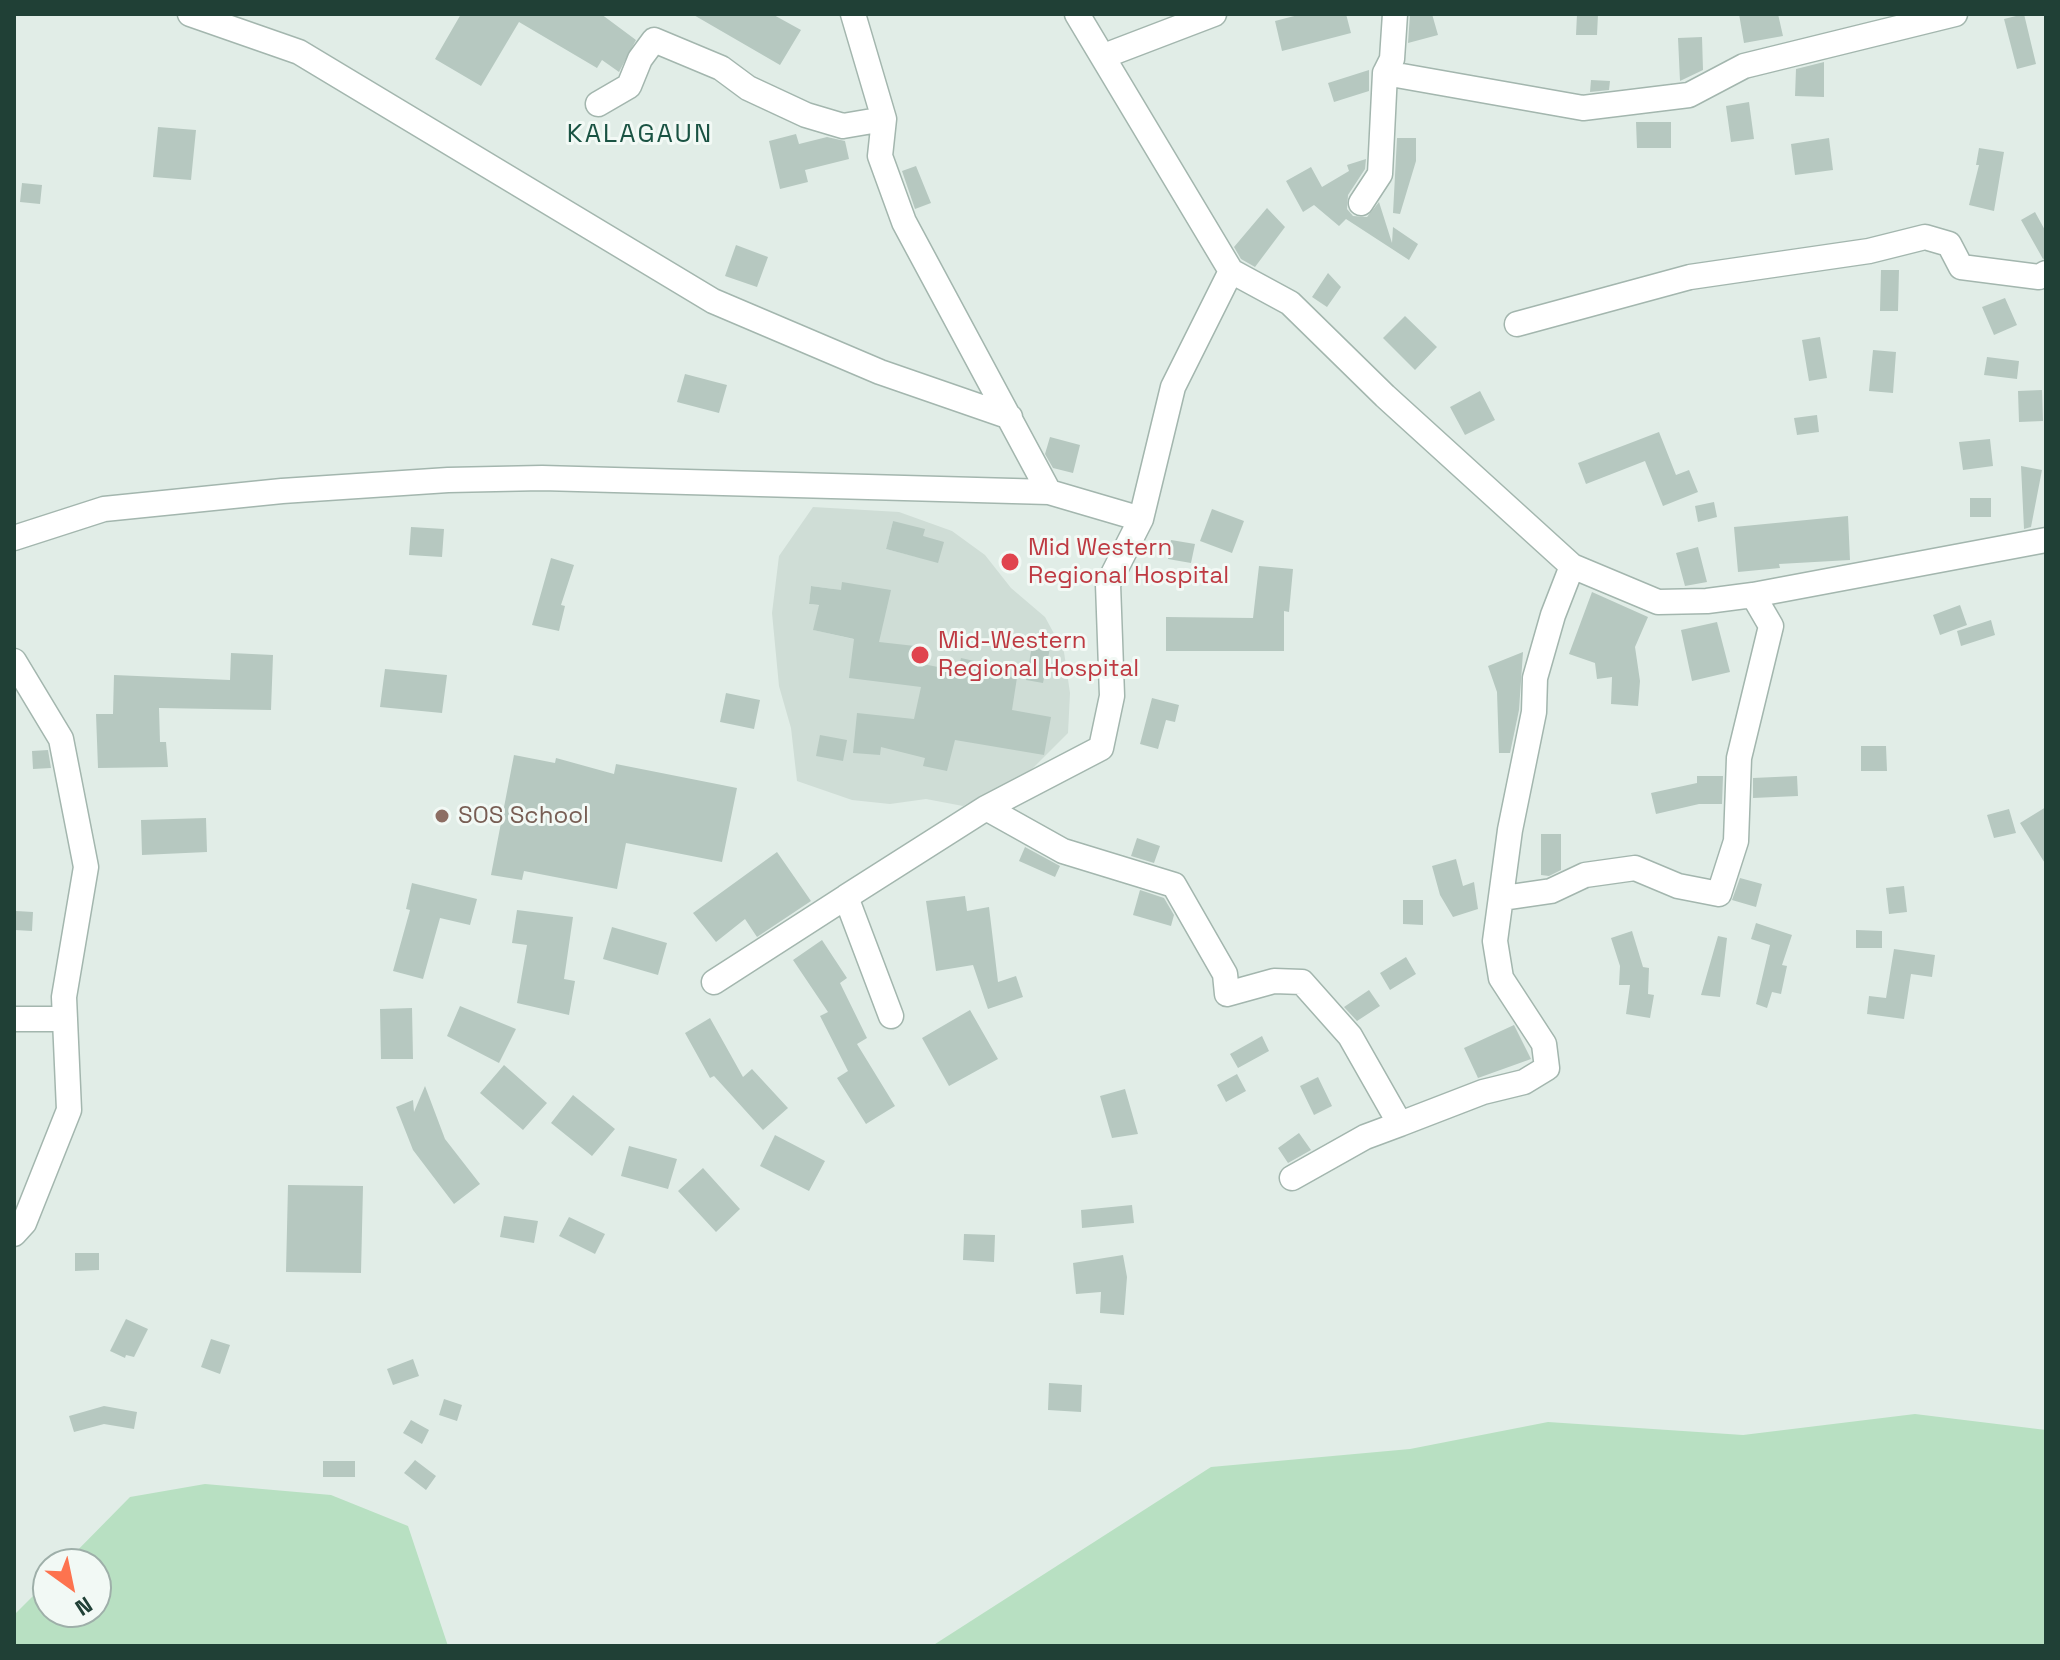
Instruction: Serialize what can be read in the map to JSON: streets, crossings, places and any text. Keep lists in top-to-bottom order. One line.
{"districts":["KALAGAUN"],"places":["Mid Western Regional Hospital","Mid-Western Regional Hospital","SOS School"],"north":"bottom right"}
